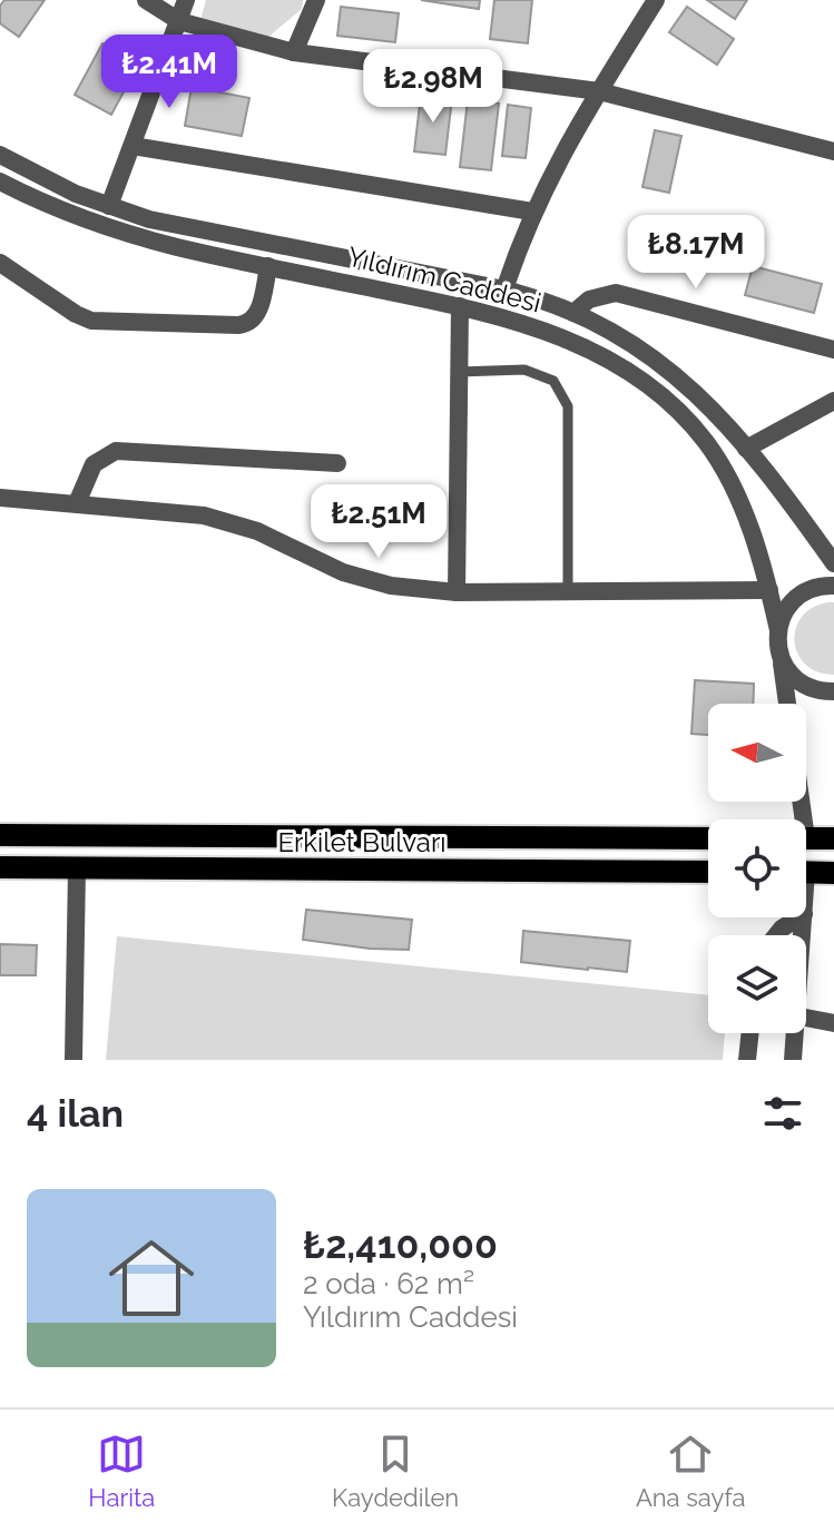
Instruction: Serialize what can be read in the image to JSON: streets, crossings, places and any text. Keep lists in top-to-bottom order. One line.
{"streets":{"main road":["Erkilet Bulvarı"],"street":["Yıldırım Caddesi"]},"north":"left","page":{"price":["₺2.41M","₺2.98M","₺8.17M","₺2.51M"],"heading":"4 ilan","list":[{"name":"₺2,410,000","note":"2 oda · 62 m² · Yıldırım Caddesi"}],"tabs":["Harita","Kaydedilen","Ana sayfa"]}}
